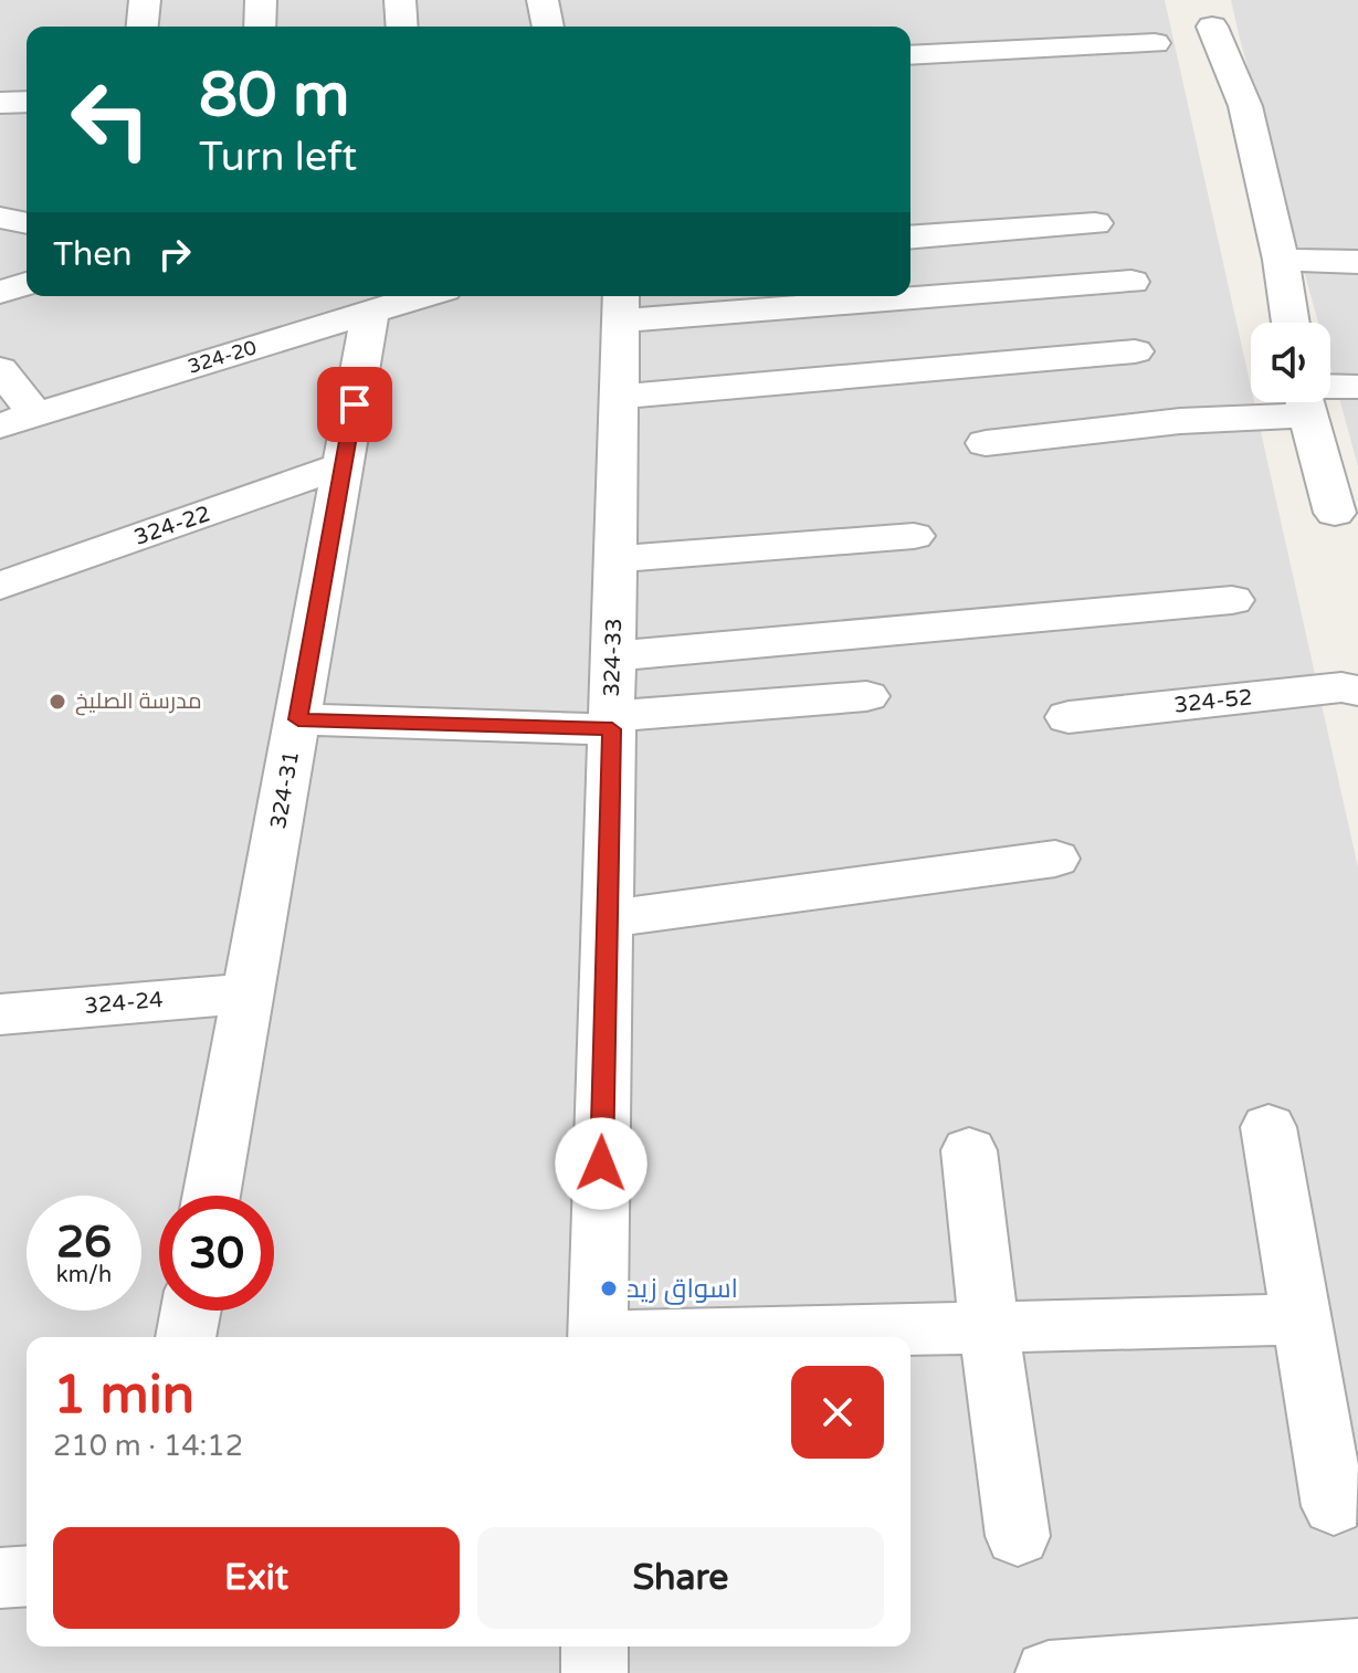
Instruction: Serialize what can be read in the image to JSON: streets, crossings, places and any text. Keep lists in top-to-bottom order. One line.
{"streets":{"street":["324-20","324-22","324-33","324-52","324-31","324-24"]},"crossings":[["324-20","324-31"],["324-22","324-31"],["324-31","324-24"]],"places":["مدرسة الصليخ","اسواق زيد"],"page":{"turn":["80 m","Turn left"],"then":"Then","speed":"26 km/h","limit":"30","heading":["1 min","210 m · 14:12"],"buttons":["Exit","Share"]}}
